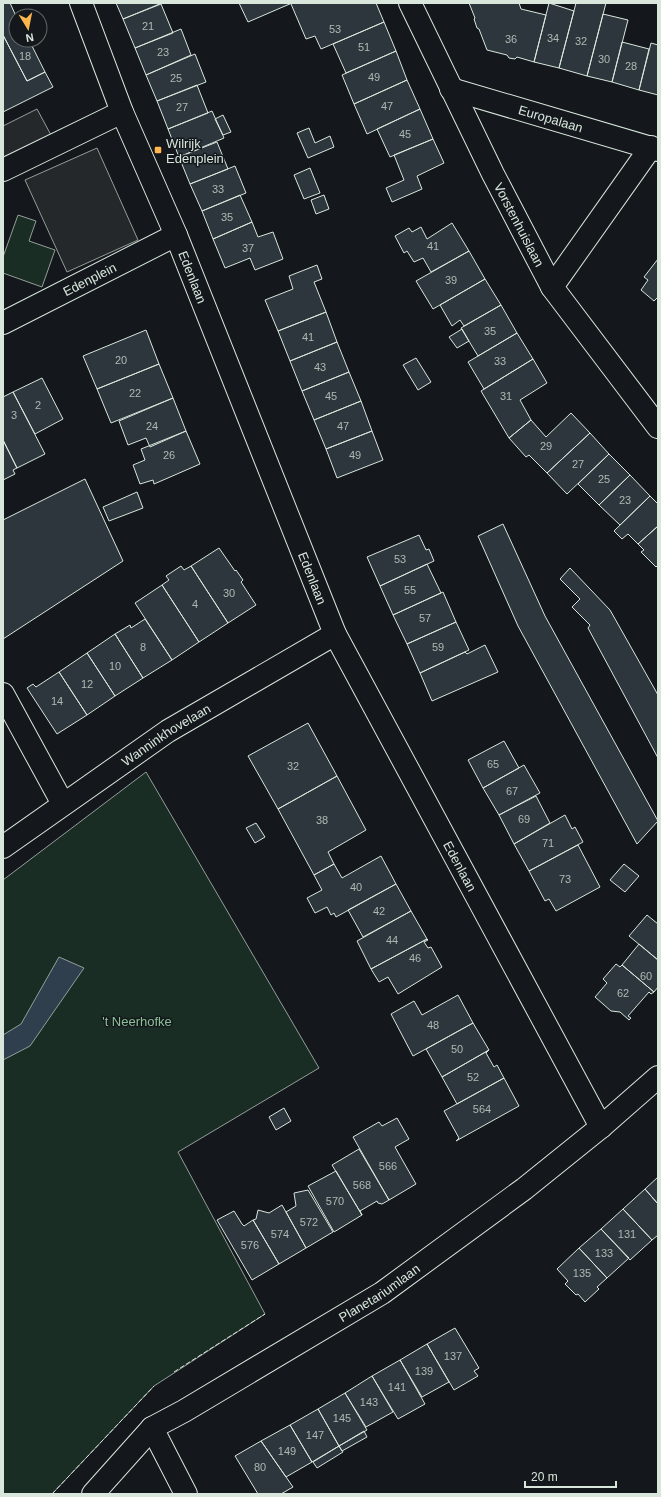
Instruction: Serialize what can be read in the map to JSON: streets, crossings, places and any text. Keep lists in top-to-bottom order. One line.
{"streets":{"street":["Europalaan","Vorstenhuislaan","Edenlaan","Edenplein","Wanninkhovelaan","Planetariumlaan"]},"crossings":[["Europalaan","Vorstenhuislaan"],["Edenlaan","Edenplein"],["Edenlaan","Wanninkhovelaan"],["Edenlaan","Planetariumlaan"]],"parks":["'t Neerhofke"],"places":{"transit":["Wilrijk Edenplein"]},"house_numbers":["21","53","34","36","32","51","23","18","30","28","49","25","47","27","45","33","35","41","37","39","35","41","20","33","43","22","45","31","2","3","24","47","29","26","49","27","25","23","53","55","30","4","57","8","59","10","12","14","65","32","67","69","38","71","73","40","42","44","46","60","62","48","50","52","564","566","568","570","572","574","131","576","133","135","137","139","141","143","145","147","149","80"],"scale_bar":"20 m","north":"bottom"}
